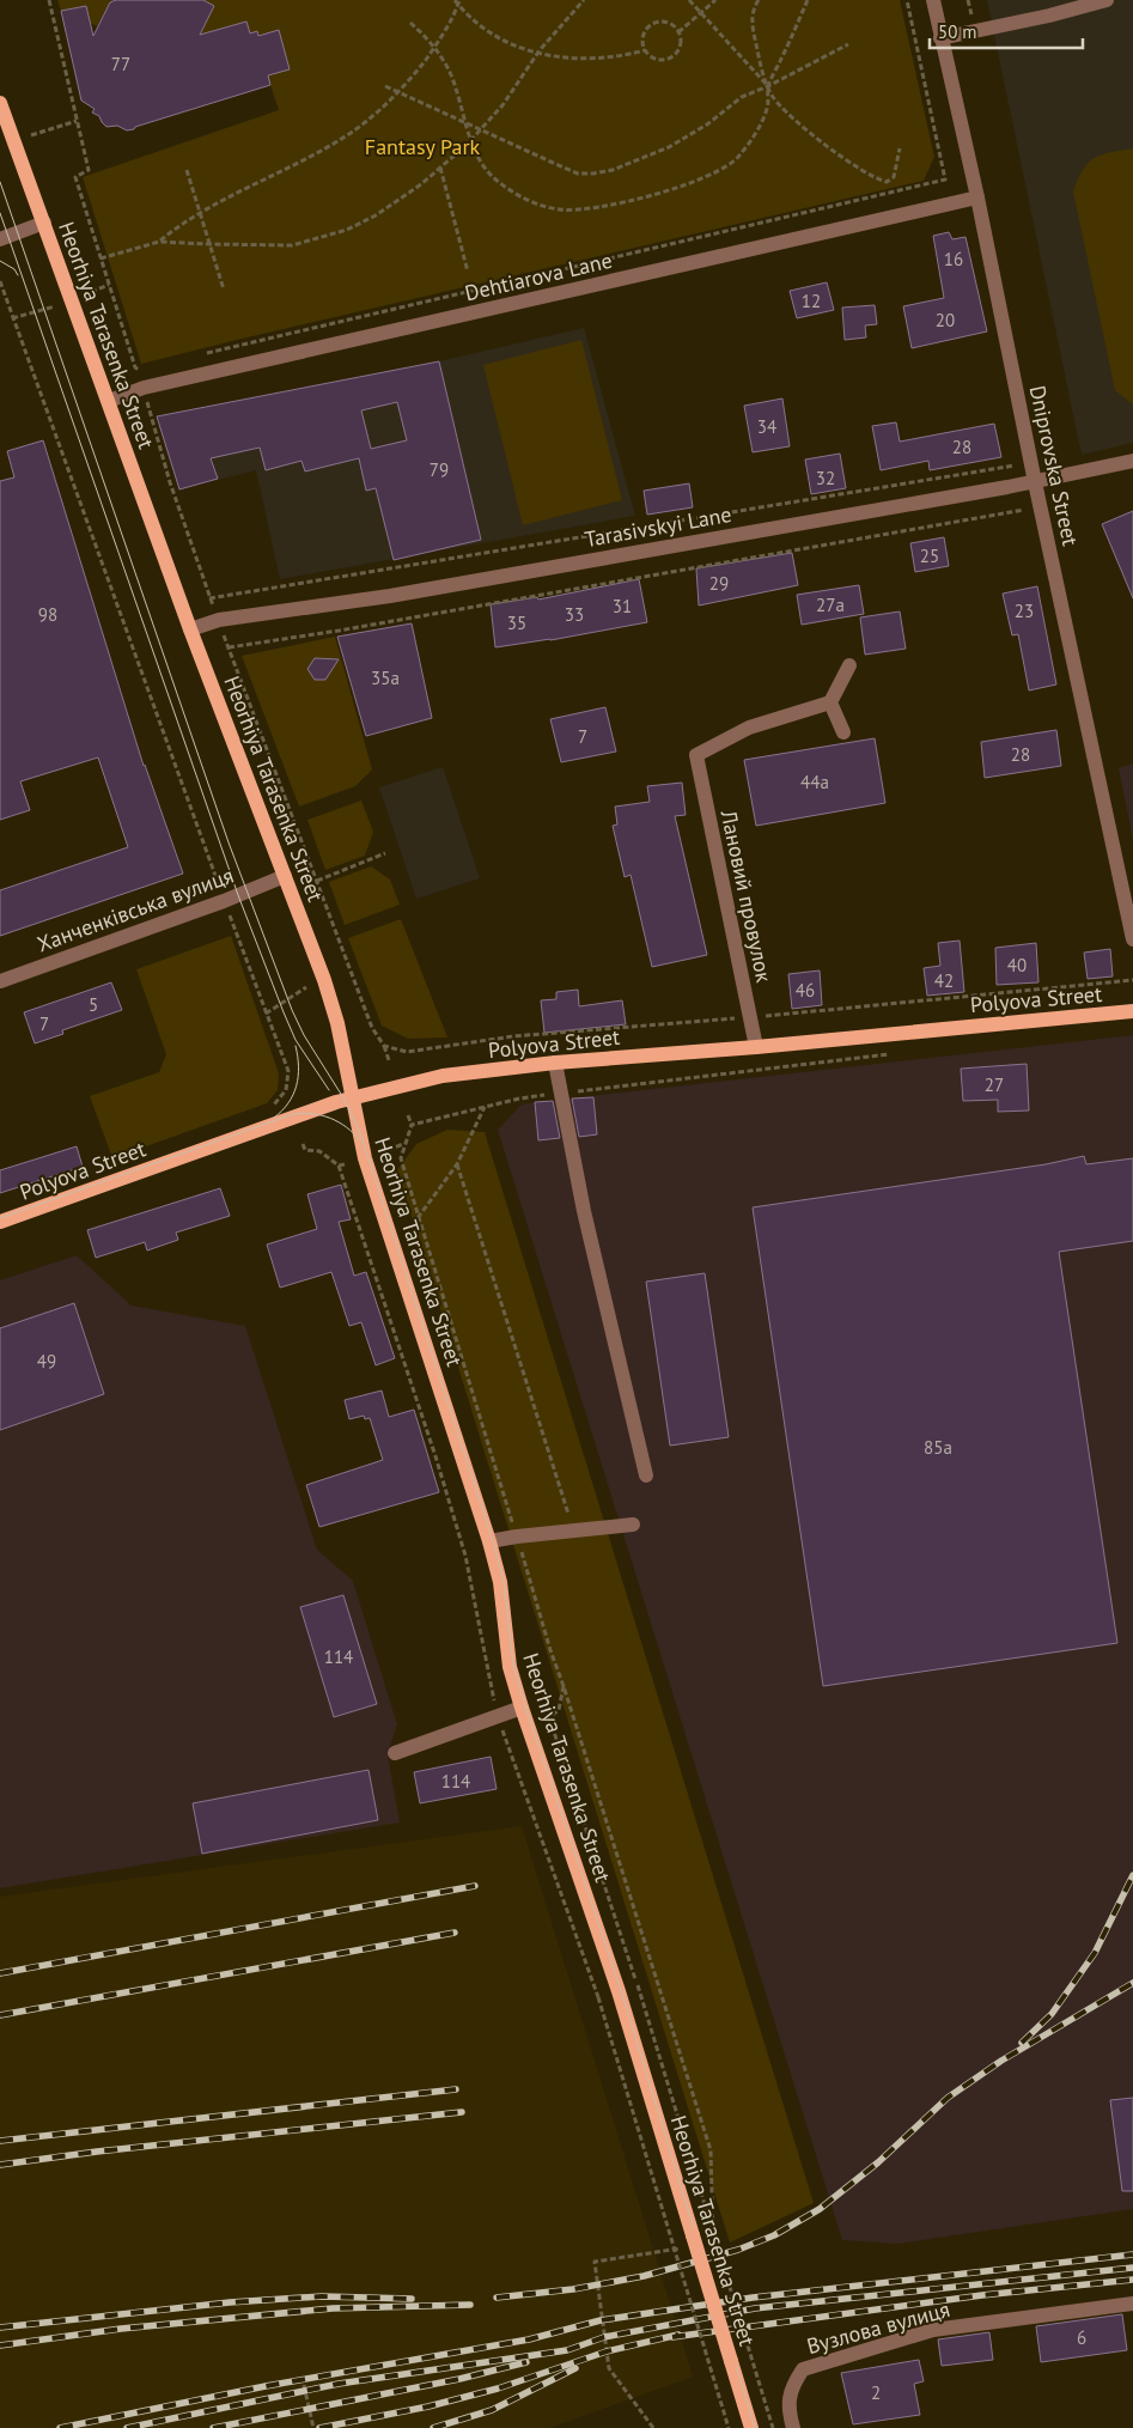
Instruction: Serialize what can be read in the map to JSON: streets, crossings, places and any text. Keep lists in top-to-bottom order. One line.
{"streets":{"main road":["Heorhiya Tarasenka Street","Polyova Street"],"street":["Dehtiarova Lane","Dniprovska Street","Tarasivskyi Lane","Лановий провулок","Ханченківська вулиця","Вузлова вулиця"]},"crossings":[["Dehtiarova Lane","Heorhiya Tarasenka Street"],["Dehtiarova Lane","Dniprovska Street"],["Heorhiya Tarasenka Street","Tarasivskyi Lane"],["Heorhiya Tarasenka Street","Ханченківська вулиця"],["Heorhiya Tarasenka Street","Polyova Street"],["Dniprovska Street","Tarasivskyi Lane"],["Лановий провулок","Polyova Street"]],"parks":["Fantasy Park"],"house_numbers":["77","16","12","20","34","28","79","32","25","29","27а","31","23","98","33","35","35а","7","28","44а","40","42","46","5","7","27","49","85а","114","114","6","2"],"scale_bar":"50 m"}
